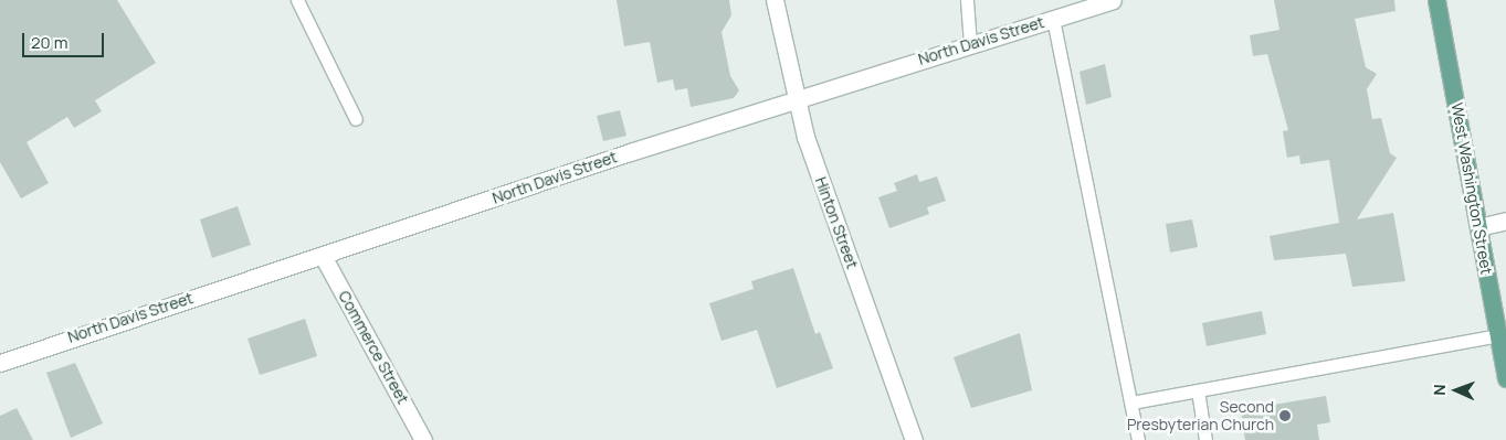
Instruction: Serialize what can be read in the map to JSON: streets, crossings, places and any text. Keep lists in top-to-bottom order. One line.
{"streets":{"main road":["West Washington Street"],"street":["North Davis Street","Hinton Street","Commerce Street"]},"crossings":[["North Davis Street","Hinton Street"],["North Davis Street","Commerce Street"]],"places":["Second Presbyterian Church"],"scale_bar":"20 m","north":"left"}
